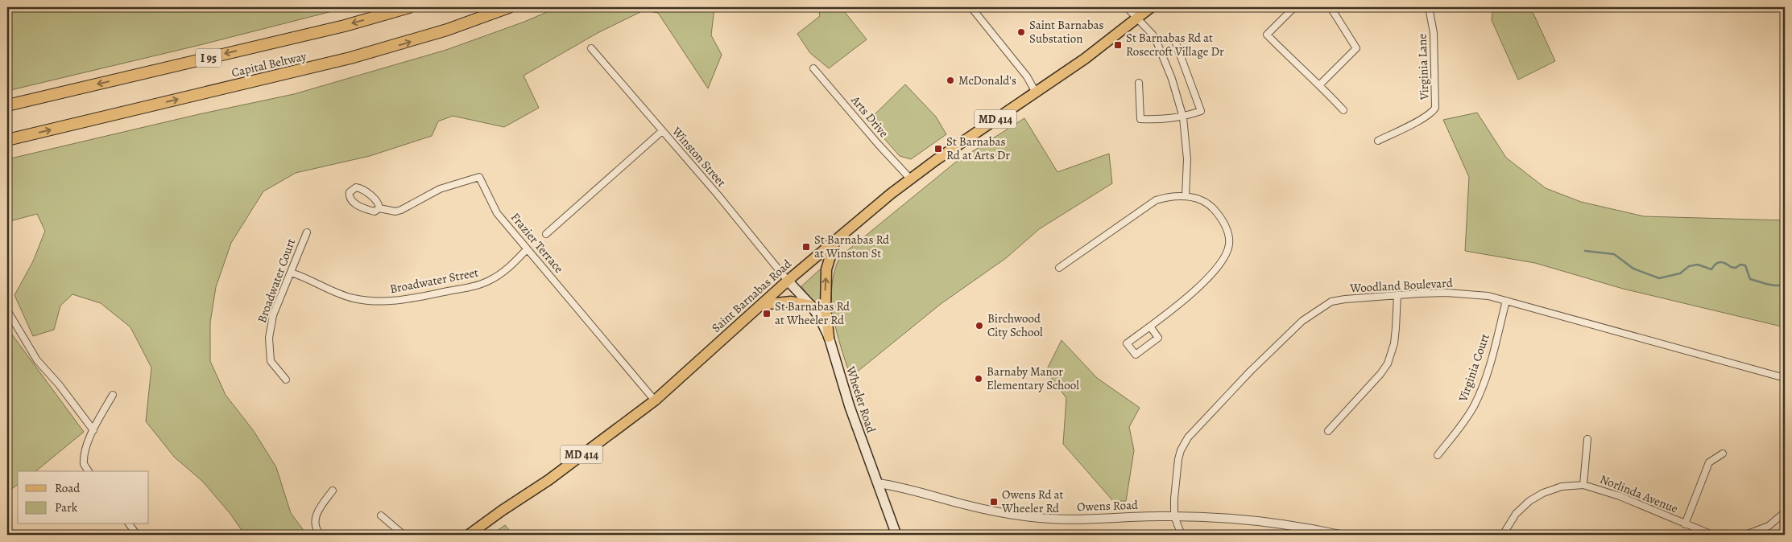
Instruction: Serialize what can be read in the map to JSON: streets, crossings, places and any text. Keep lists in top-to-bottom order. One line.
{"streets":{"highway":["I 95","Capital Beltway"],"main road":["MD 414","Saint Barnabas Road","Wheeler Road"],"street":["Virginia Lane","Arts Drive","Winston Street","Frazier Terrace","Broadwater Court","Broadwater Street","Woodland Boulevard","Virginia Court","Norlinda Avenue","Owens Road"]},"crossings":[["Arts Drive","Saint Barnabas Road"],["Winston Street","Saint Barnabas Road"],["Winston Street","Wheeler Road"],["Frazier Terrace","Broadwater Street"],["Frazier Terrace","Saint Barnabas Road"],["Broadwater Court","Broadwater Street"],["Woodland Boulevard","Virginia Court"],["Woodland Boulevard","Owens Road"],["Saint Barnabas Road","Wheeler Road"],["Wheeler Road","Owens Road"]],"places":{"other":["Saint Barnabas Substation","McDonald's","Birchwood City School","Barnaby Manor Elementary School"],"transit":["St Barnabas Rd at Rosecroft Village Dr","St Barnabas Rd at Arts Dr","St Barnabas Rd at Winston St","St Barnabas Rd at Wheeler Rd","Owens Rd at Wheeler Rd"]},"legend":["Road","Park"]}
